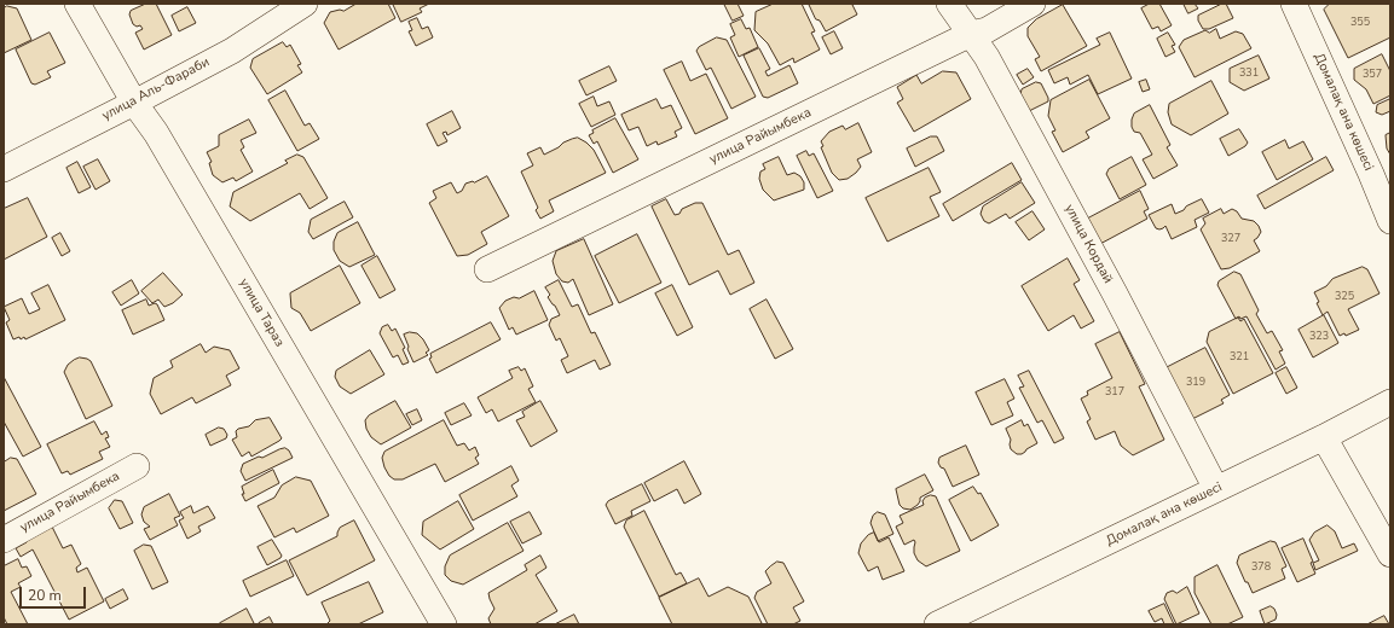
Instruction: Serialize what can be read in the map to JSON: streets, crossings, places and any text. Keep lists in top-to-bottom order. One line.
{"streets":{"street":["улица Аль-Фараби","Домалақ ана көшесі","улица Райымбека","улица Кордай","улица Тараз"]},"crossings":[["улица Аль-Фараби","улица Тараз"],["Домалақ ана көшесі","улица Кордай"],["улица Райымбека","улица Кордай"]],"house_numbers":["355","331","357","327","325","323","321","319","317","378"],"scale_bar":"20 m"}
